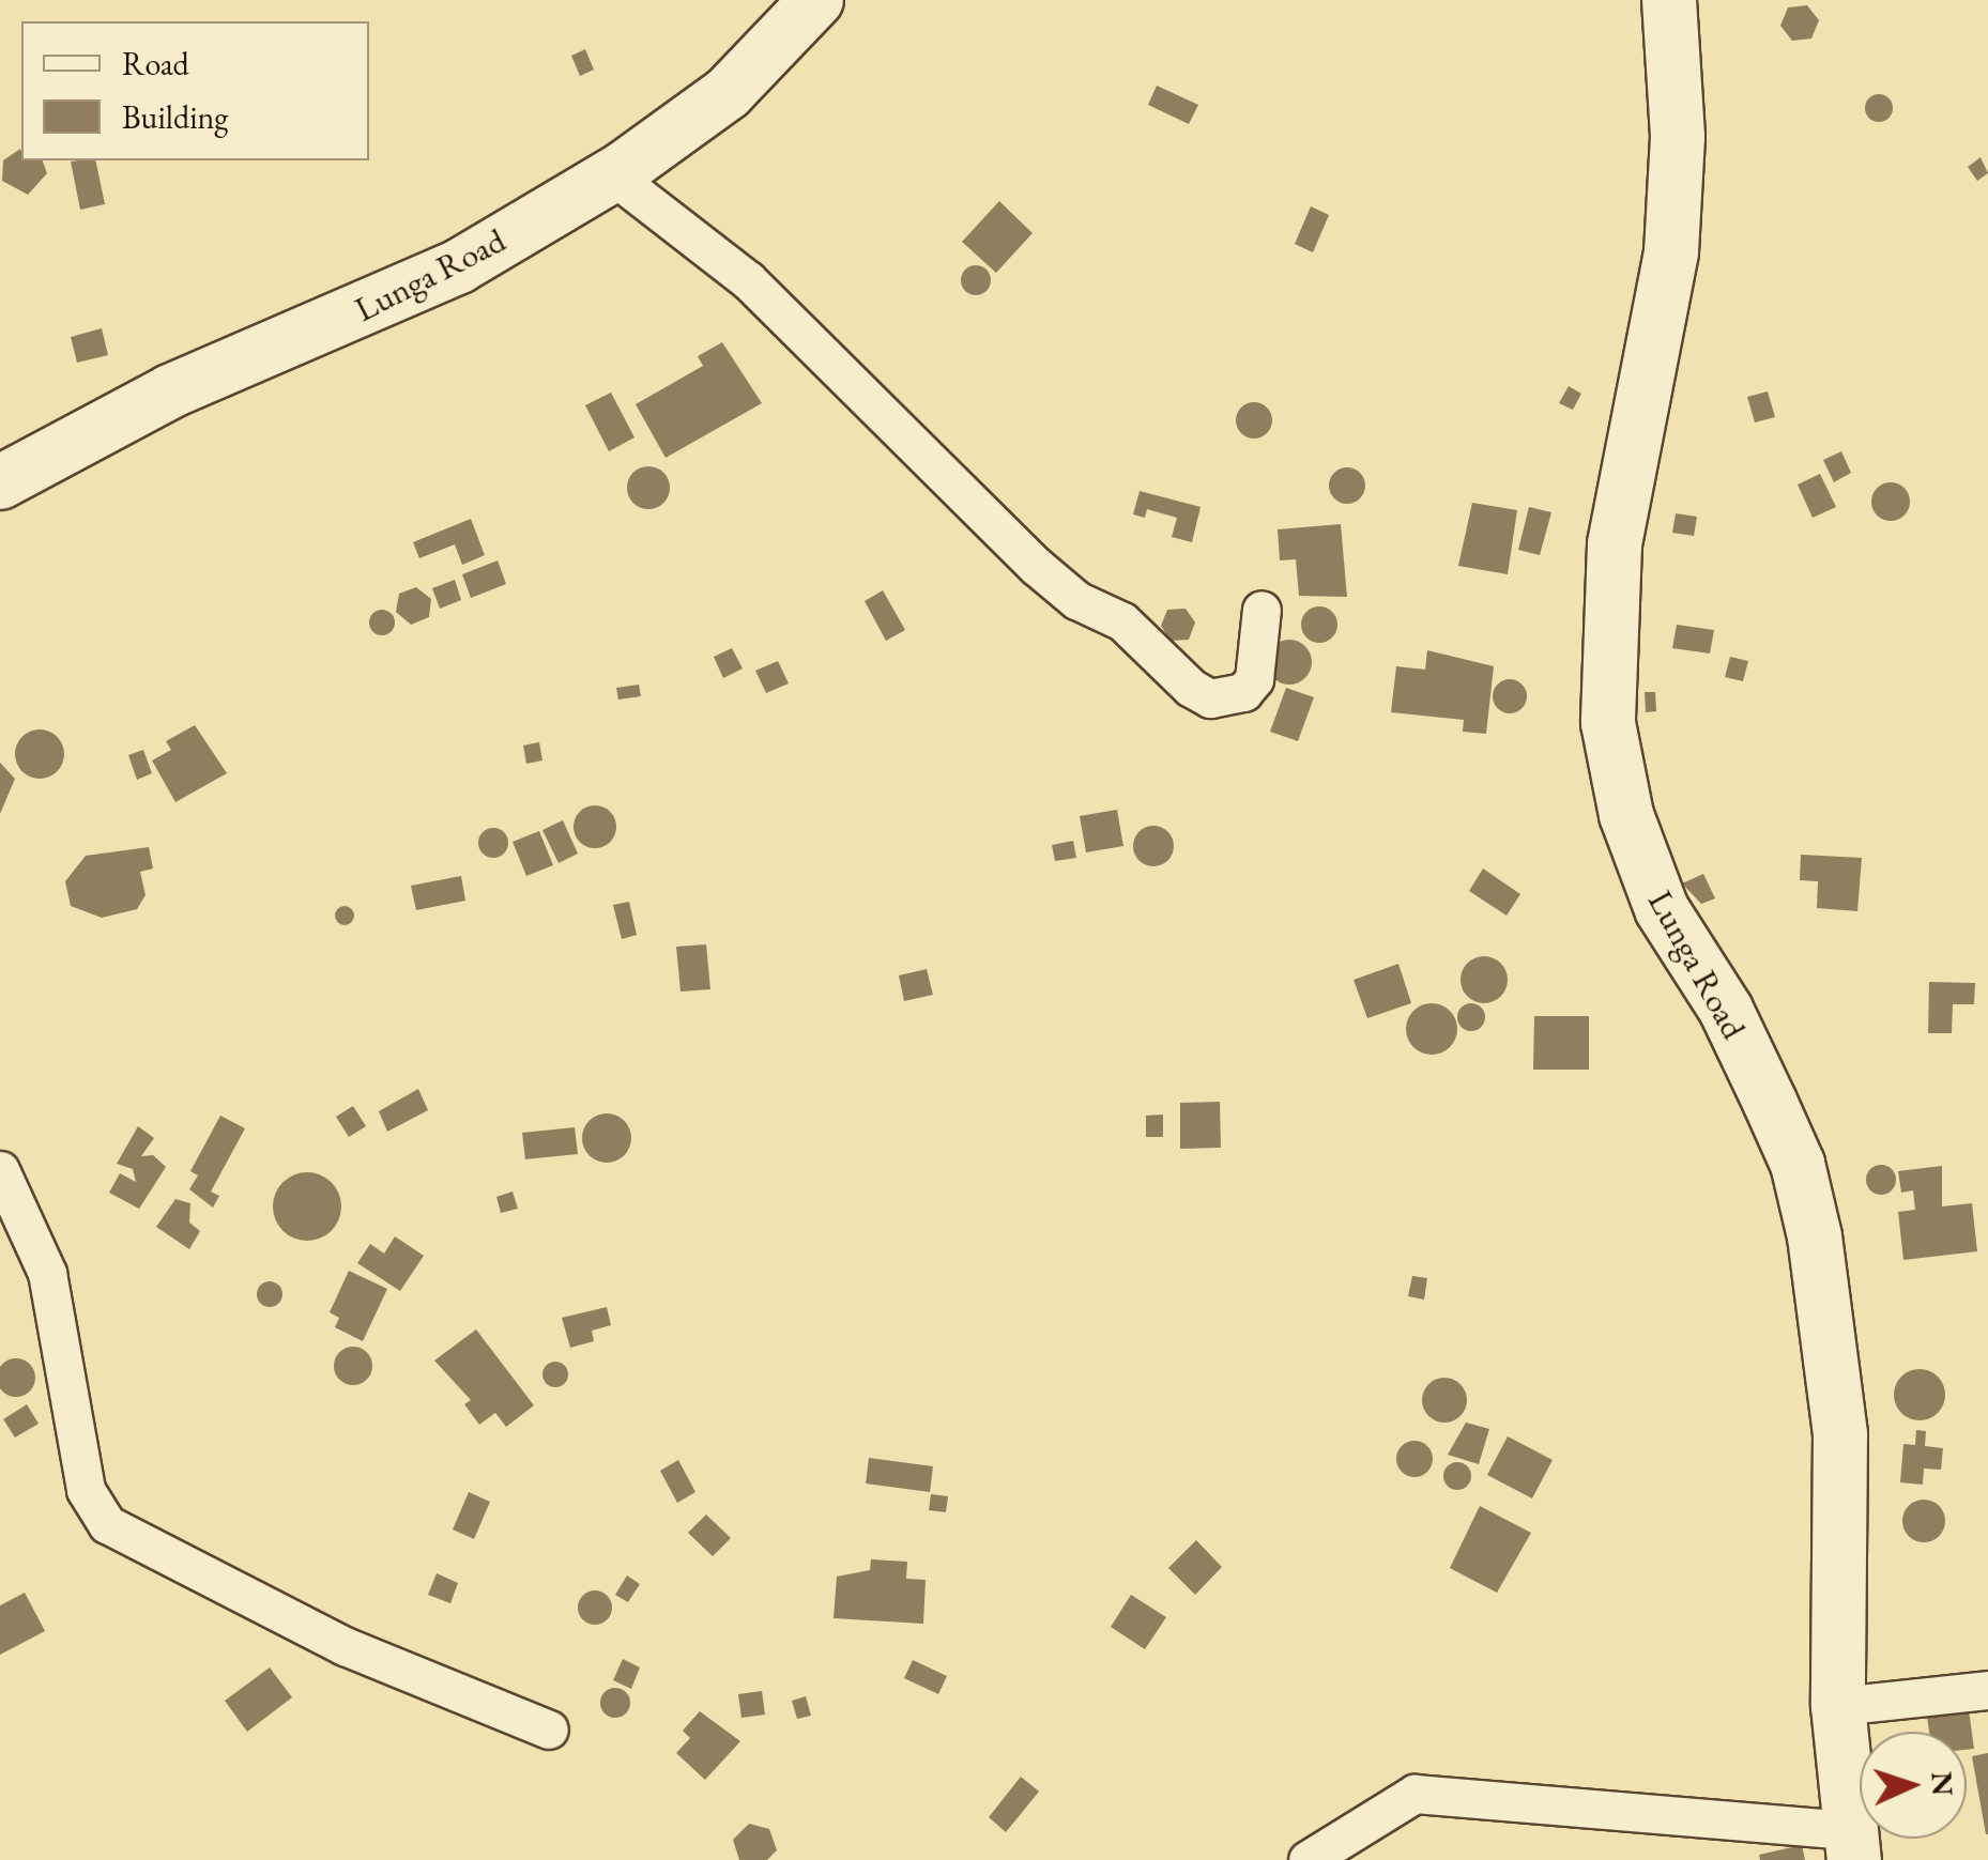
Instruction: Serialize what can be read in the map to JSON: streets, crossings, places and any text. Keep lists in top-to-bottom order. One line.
{"streets":{"street":["Lunga Road"]},"legend":["Road","Building"],"north":"right"}
